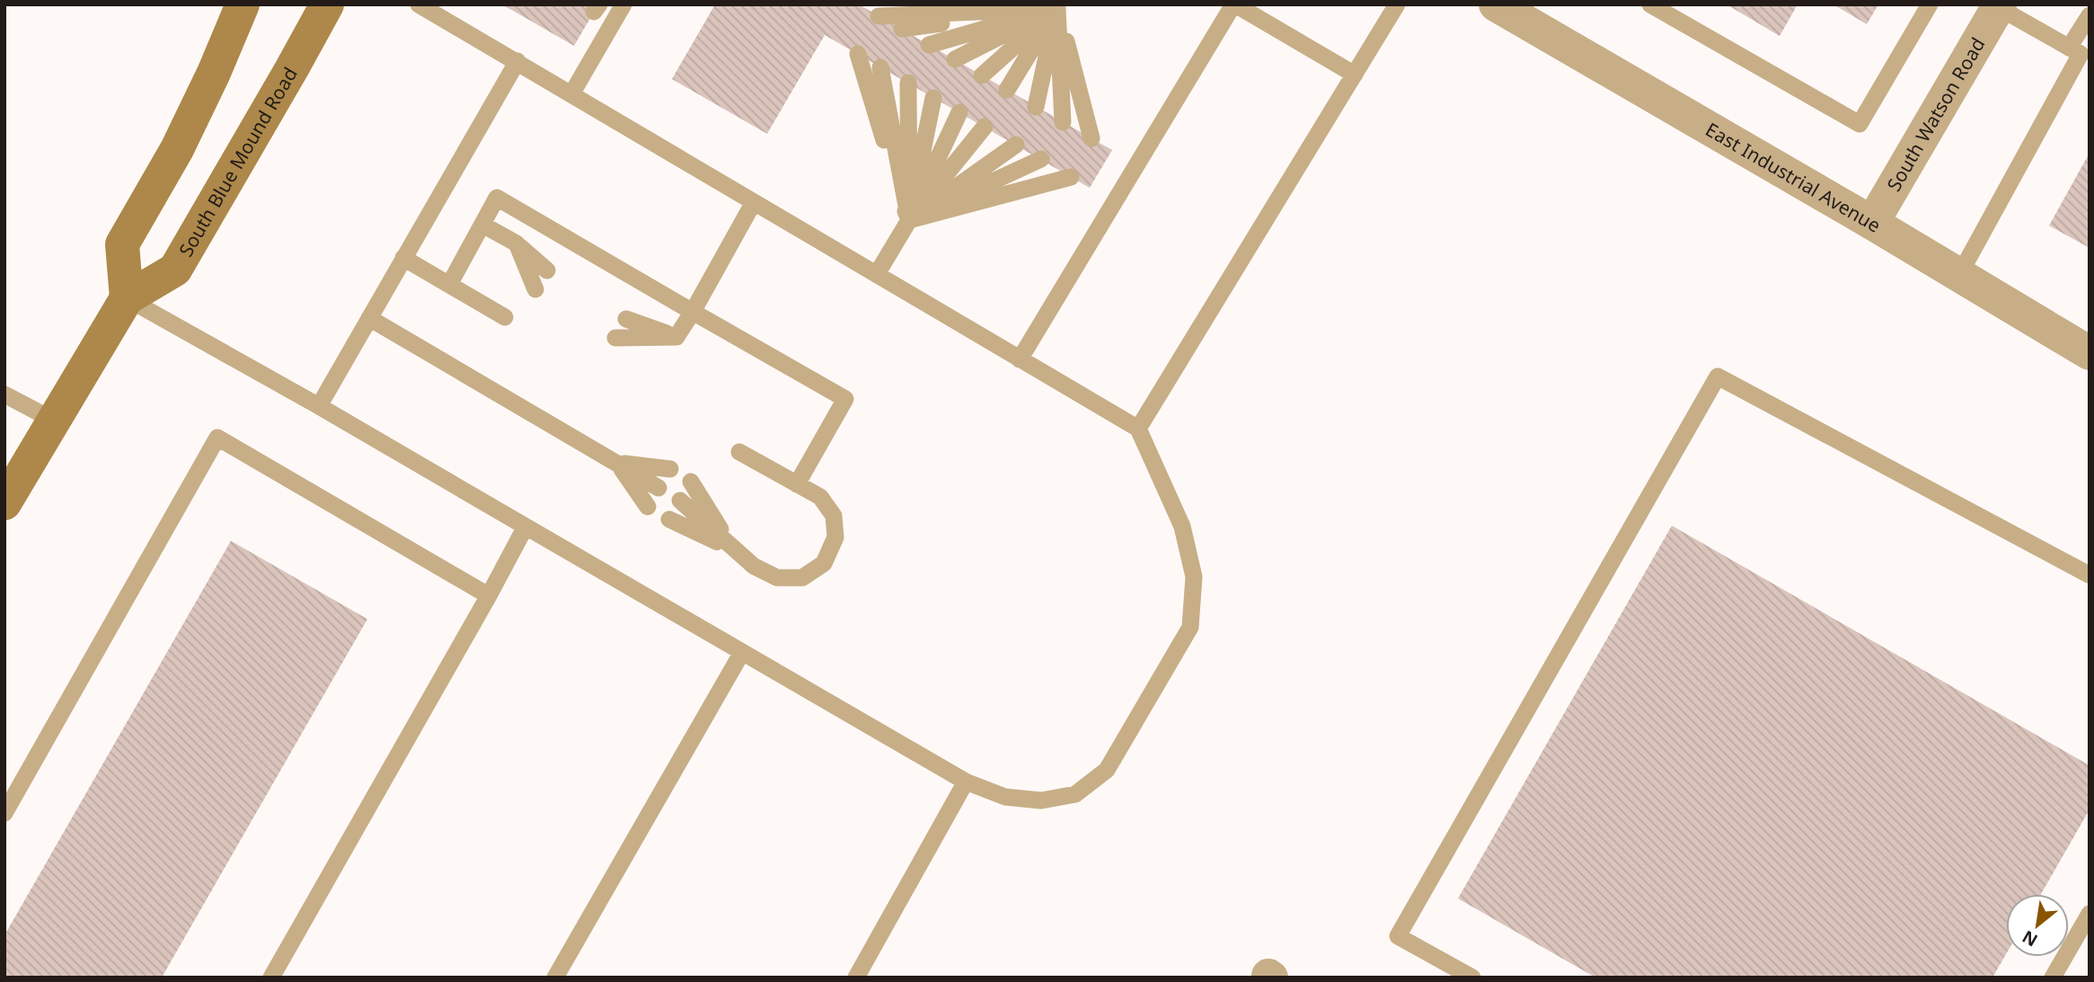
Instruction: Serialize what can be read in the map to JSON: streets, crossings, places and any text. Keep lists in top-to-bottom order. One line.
{"streets":{"main road":["South Blue Mound Road"],"street":["South Watson Road","East Industrial Avenue"]},"crossings":[["South Watson Road","East Industrial Avenue"]],"north":"bottom left"}
